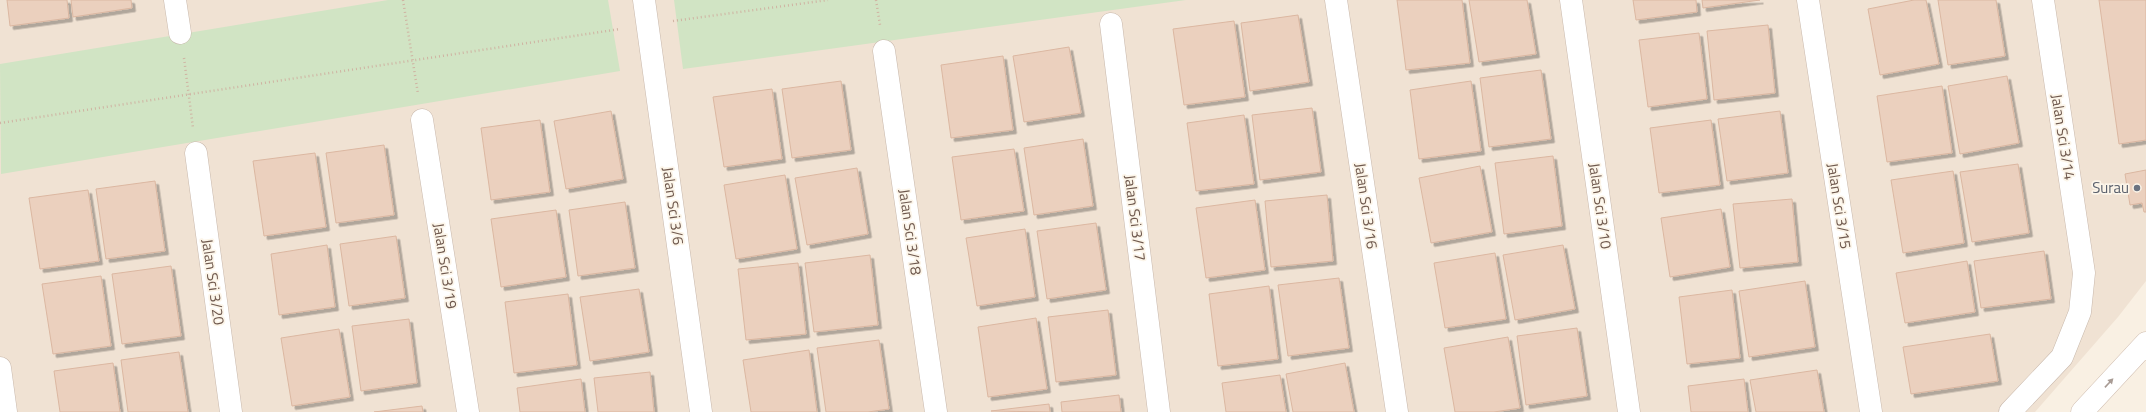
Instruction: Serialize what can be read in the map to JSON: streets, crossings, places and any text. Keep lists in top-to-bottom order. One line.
{"streets":{"street":["Jalan Sci 3/14","Jalan Sci 3/6","Jalan Sci 3/16","Jalan Sci 3/10","Jalan Sci 3/15","Jalan Sci 3/17","Jalan Sci 3/18","Jalan Sci 3/19","Jalan Sci 3/20"]},"places":["Surau"]}
